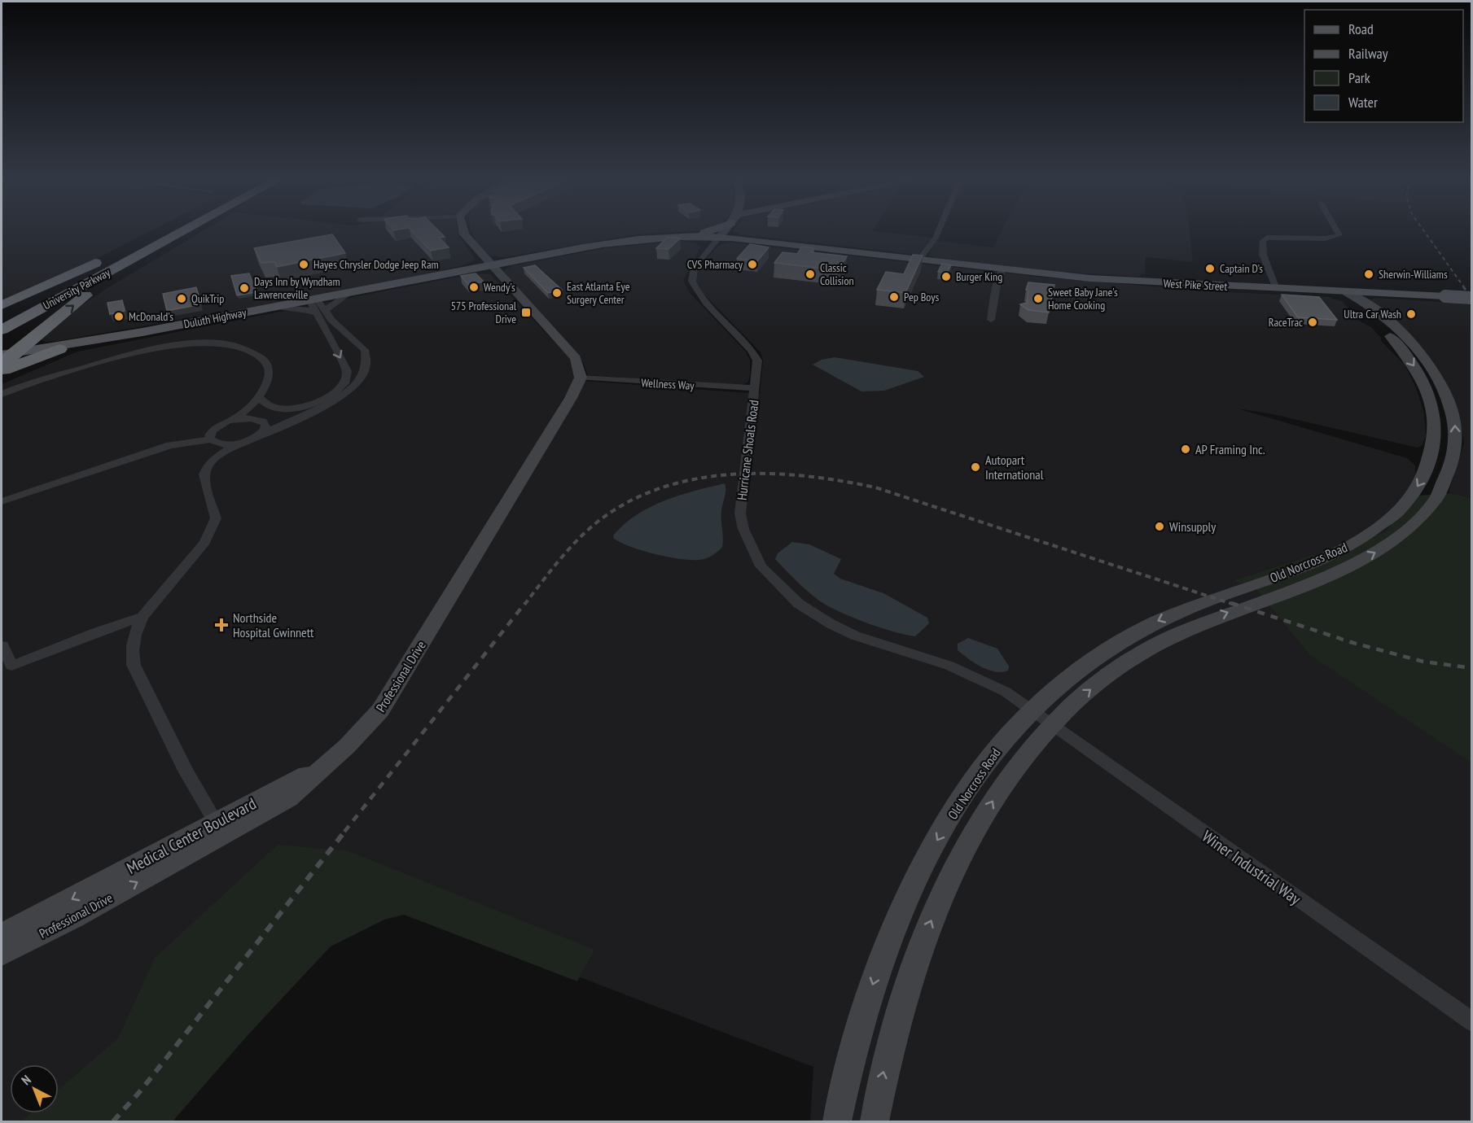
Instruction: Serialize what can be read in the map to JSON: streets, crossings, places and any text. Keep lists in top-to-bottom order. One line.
{"streets":{"highway":["University Parkway"],"main road":["West Pike Street","Duluth Highway","Hurricane Shoals Road","Old Norcross Road","Professional Drive","Medical Center Boulevard"],"street":["Wellness Way","Winer Industrial Way"]},"crossings":[["West Pike Street","Duluth Highway"],["West Pike Street","Old Norcross Road"],["Duluth Highway","Hurricane Shoals Road"],["Wellness Way","Hurricane Shoals Road"],["Wellness Way","Professional Drive"],["Hurricane Shoals Road","Old Norcross Road"],["Hurricane Shoals Road","Winer Industrial Way"],["Old Norcross Road","Winer Industrial Way"],["Professional Drive","Medical Center Boulevard"]],"one_way":["Medical Center Boulevard"],"places":{"other":["Hayes Chrysler Dodge Jeep Ram","CVS Pharmacy","Captain D's","Classic Collision","Sherwin-Williams","Burger King","Wendy's","Days Inn by Wyndham Lawrenceville","East Atlanta Eye Surgery Center","Pep Boys","QuikTrip","Sweet Baby Jane's Home Cooking","Ultra Car Wash","McDonald's","RaceTrac","AP Framing Inc.","Autopart International","Winsupply"],"transit":["575 Professional Drive"],"health":["Northside Hospital Gwinnett"]},"legend":["Road","Railway","Park","Water"],"north":"top left"}
